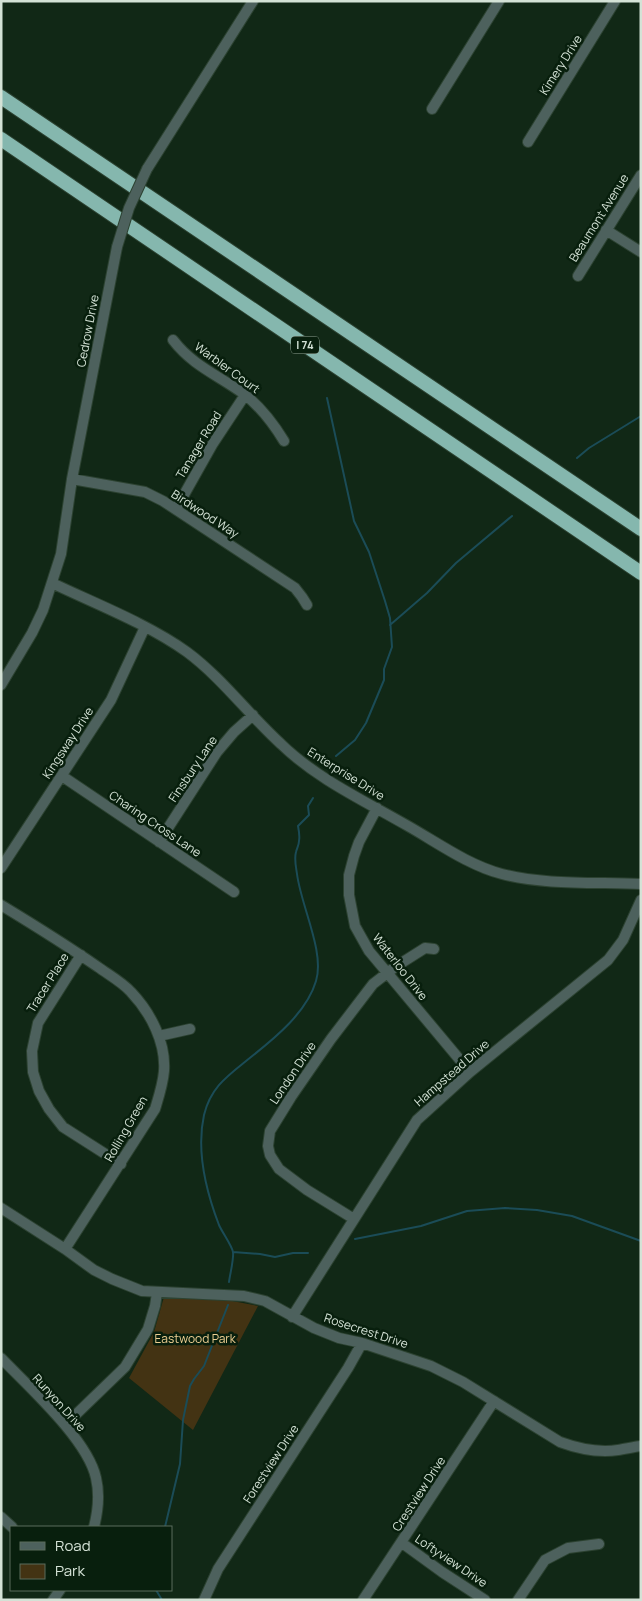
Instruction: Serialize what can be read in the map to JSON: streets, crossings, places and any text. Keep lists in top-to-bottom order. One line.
{"streets":{"highway":["I 74"],"street":["Kimery Drive","Beaumont Avenue","Cedrow Drive","Warbler Court","Tanager Road","Birdwood Way","Kingsway Drive","Finsbury Lane","Enterprise Drive","Charing Cross Lane","Waterloo Drive","Tracer Place","London Drive","Hampstead Drive","Rolling Green","Rosecrest Drive","Runyon Drive","Forestview Drive","Crestview Drive","Loftyview Drive"]},"crossings":[["Cedrow Drive","Birdwood Way"],["Cedrow Drive","Enterprise Drive"],["Warbler Court","Tanager Road"],["Tanager Road","Birdwood Way"],["Kingsway Drive","Enterprise Drive"],["Kingsway Drive","Charing Cross Lane"],["Finsbury Lane","Enterprise Drive"],["Finsbury Lane","Charing Cross Lane"],["Enterprise Drive","Waterloo Drive"],["Waterloo Drive","London Drive"],["Waterloo Drive","Hampstead Drive"],["Tracer Place","Rolling Green"],["London Drive","Hampstead Drive"],["Hampstead Drive","Rosecrest Drive"],["Rolling Green","Rosecrest Drive"],["Rosecrest Drive","Forestview Drive"],["Rosecrest Drive","Crestview Drive"],["Crestview Drive","Loftyview Drive"]],"parks":["Eastwood Park"],"legend":["Road","Park"]}
